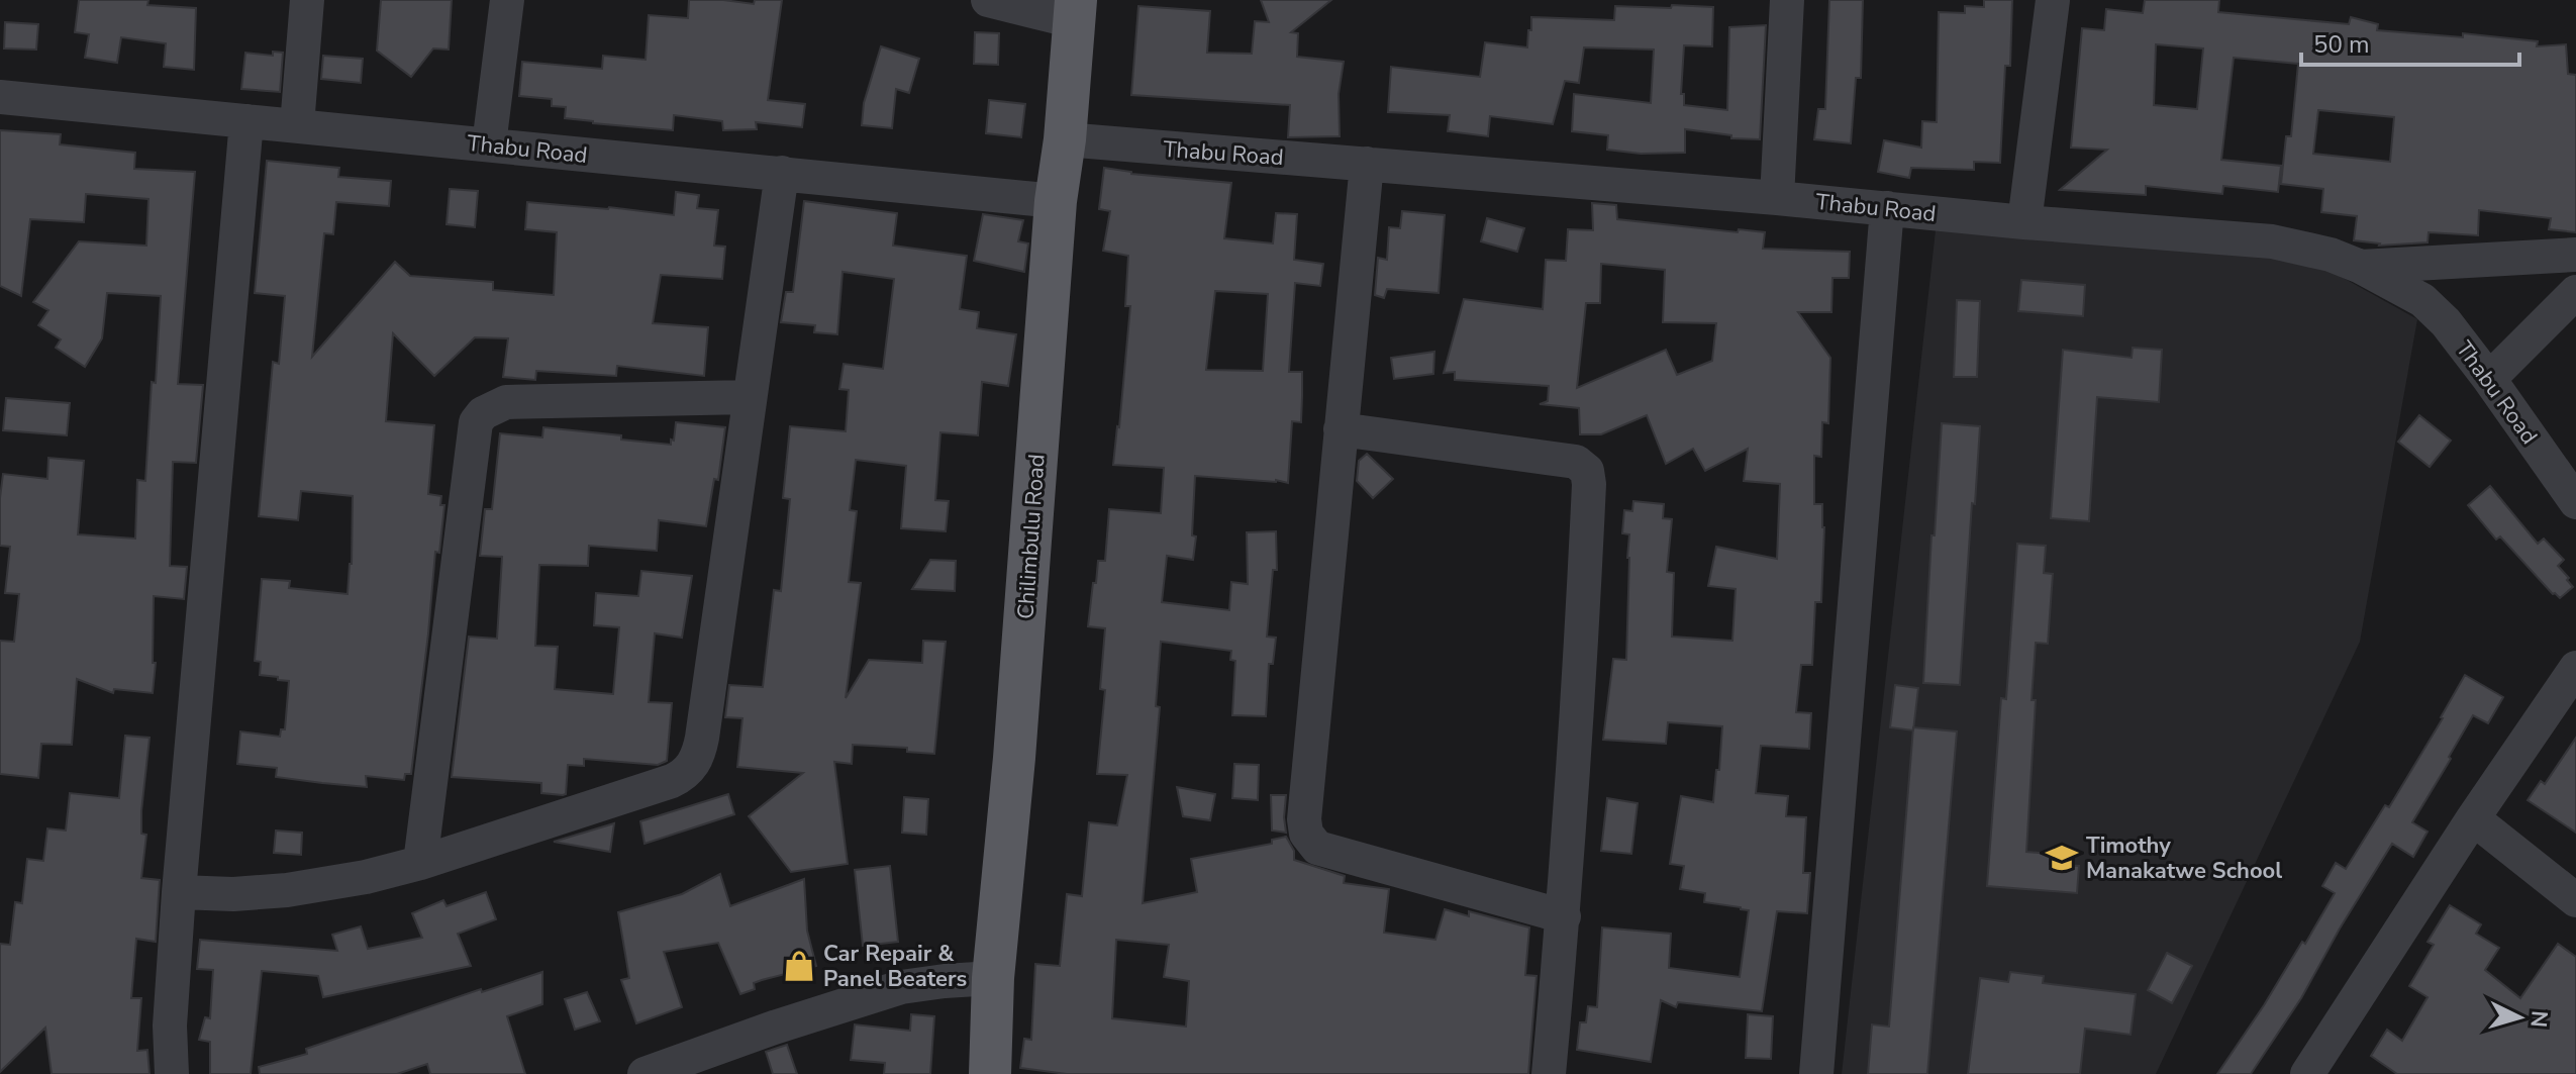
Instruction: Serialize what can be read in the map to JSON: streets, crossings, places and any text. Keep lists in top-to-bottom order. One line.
{"streets":{"main road":["Chilimbulu Road"],"street":["Thabu Road"]},"crossings":[["Thabu Road","Chilimbulu Road"]],"places":{"school or university":["Timothy Manakatwe School"],"shop":["Car Repair & Panel Beaters"]},"scale_bar":"50 m","north":"right"}
